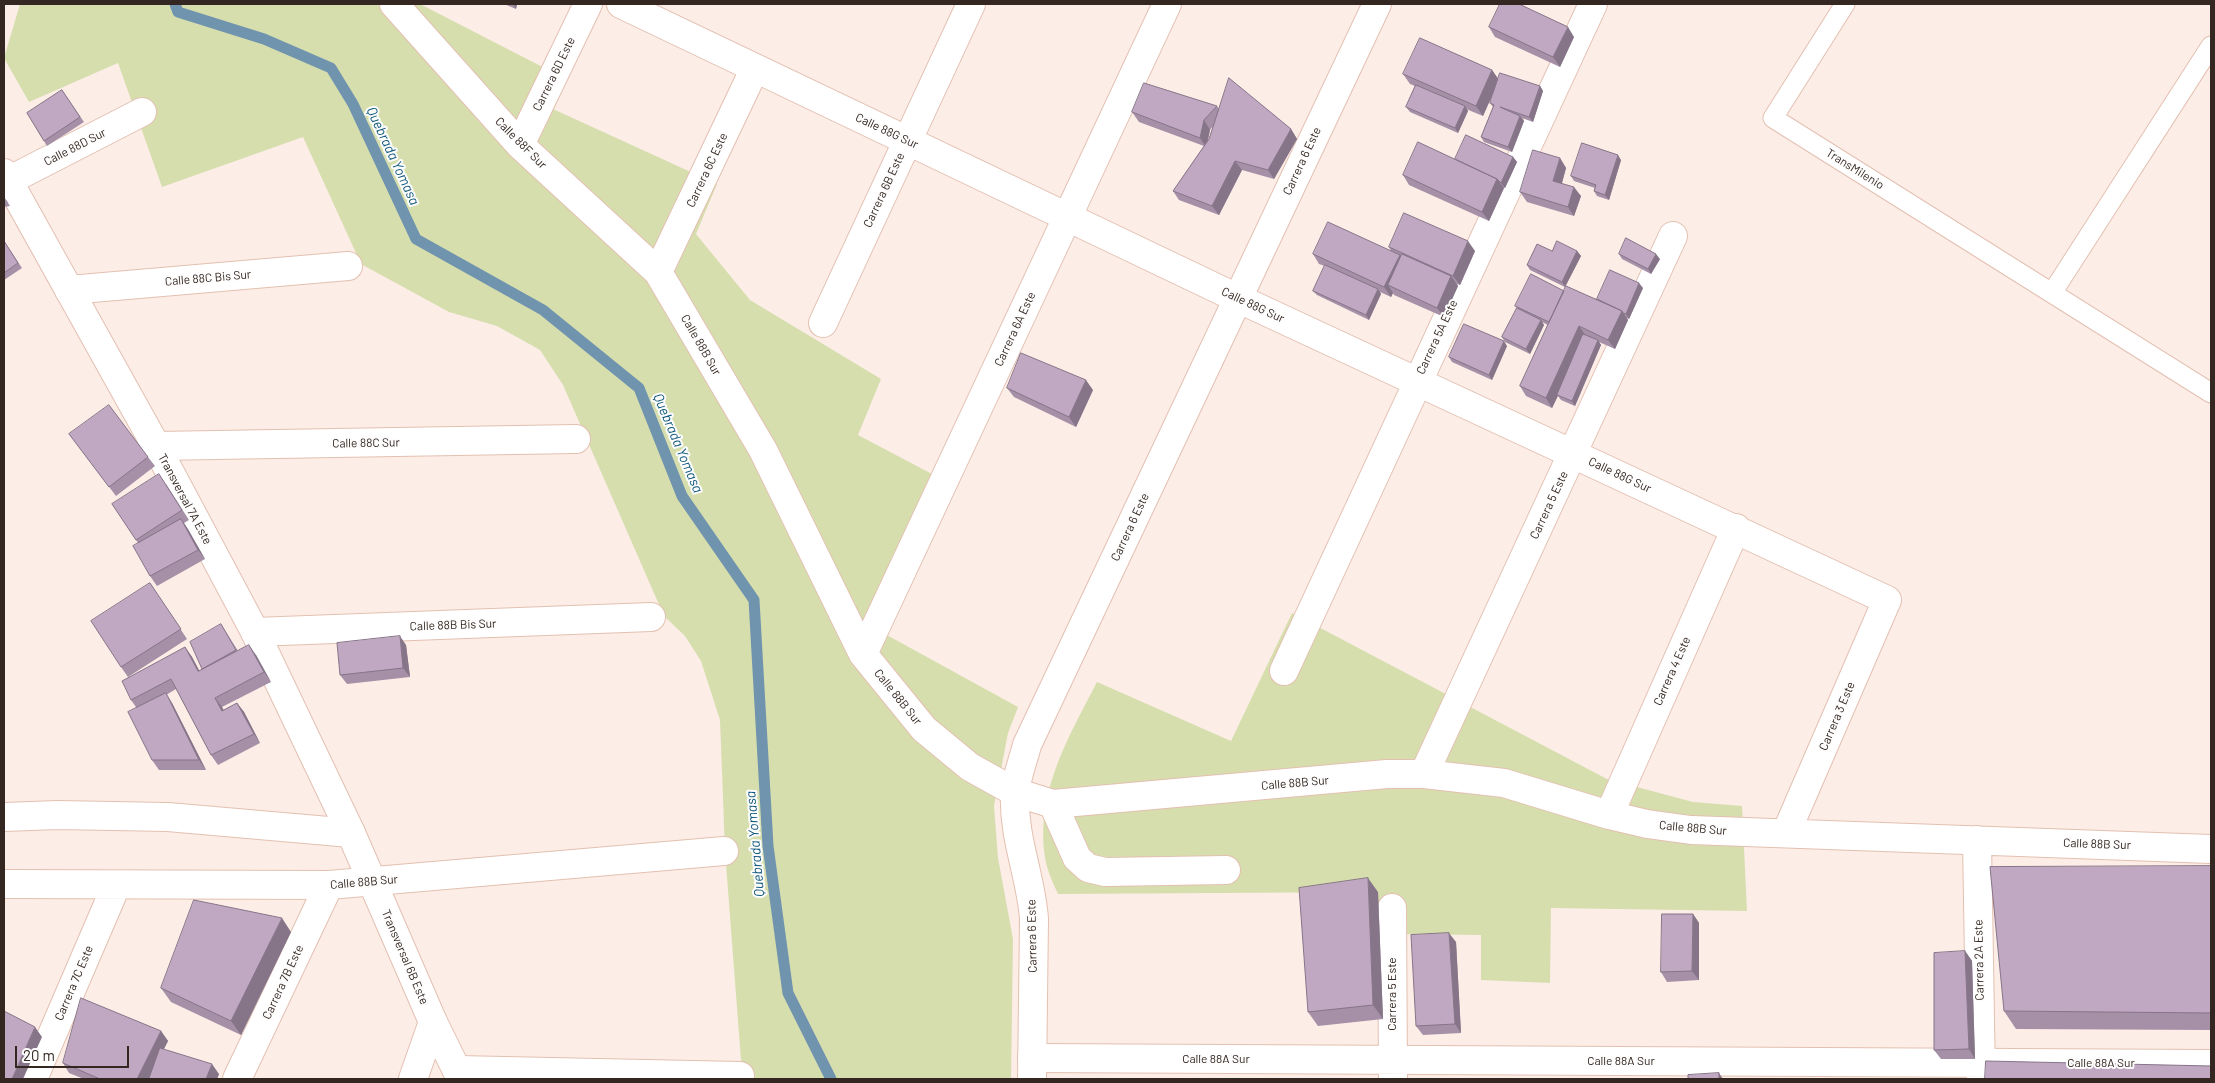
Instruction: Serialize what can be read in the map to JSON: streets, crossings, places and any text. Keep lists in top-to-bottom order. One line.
{"streets":{"street":["Carrera 6D Este","Calle 88G Sur","Calle 88F Sur","Calle 88D Sur","Carrera 6 Este","Carrera 6C Este","Carrera 6B Este","Calle 88C Bis Sur","Carrera 6A Este","Carrera 5A Este","Calle 88B Sur","Calle 88C Sur","Transversal 7A Este","Carrera 5 Este","Calle 88B Bis Sur","Carrera 4 Este","Carrera 3 Este","Transversal 6B Este","Carrera 2A Este","Carrera 7B Este","Carrera 7C Este","Calle 88A Sur"],"lane":["TransMilenio"]},"crossings":[["Carrera 6D Este","Calle 88F Sur"],["Calle 88G Sur","Carrera 6 Este"],["Calle 88G Sur","Carrera 6C Este"],["Calle 88G Sur","Carrera 6B Este"],["Calle 88G Sur","Carrera 6A Este"],["Calle 88G Sur","Carrera 5A Este"],["Calle 88G Sur","Carrera 5 Este"],["Calle 88G Sur","Carrera 4 Este"],["Calle 88G Sur","Carrera 3 Este"],["Calle 88F Sur","Carrera 6C Este"],["Calle 88F Sur","Calle 88B Sur"],["Calle 88D Sur","Transversal 7A Este"],["Carrera 6 Este","Calle 88B Sur"],["Carrera 6 Este","Calle 88A Sur"],["Carrera 6C Este","Calle 88B Sur"],["Calle 88C Bis Sur","Transversal 7A Este"],["Carrera 6A Este","Calle 88B Sur"],["Calle 88B Sur","Carrera 5 Este"],["Calle 88B Sur","Carrera 4 Este"],["Calle 88B Sur","Carrera 3 Este"],["Calle 88B Sur","Transversal 6B Este"],["Calle 88B Sur","Carrera 2A Este"],["Calle 88B Sur","Carrera 7B Este"],["Calle 88B Sur","Carrera 7C Este"],["Calle 88C Sur","Transversal 7A Este"],["Transversal 7A Este","Calle 88B Bis Sur"],["Transversal 7A Este","Transversal 6B Este"],["Carrera 5 Este","Calle 88A Sur"],["Carrera 2A Este","Calle 88A Sur"]],"water":["Quebrada Yomasa"],"scale_bar":"20 m"}
